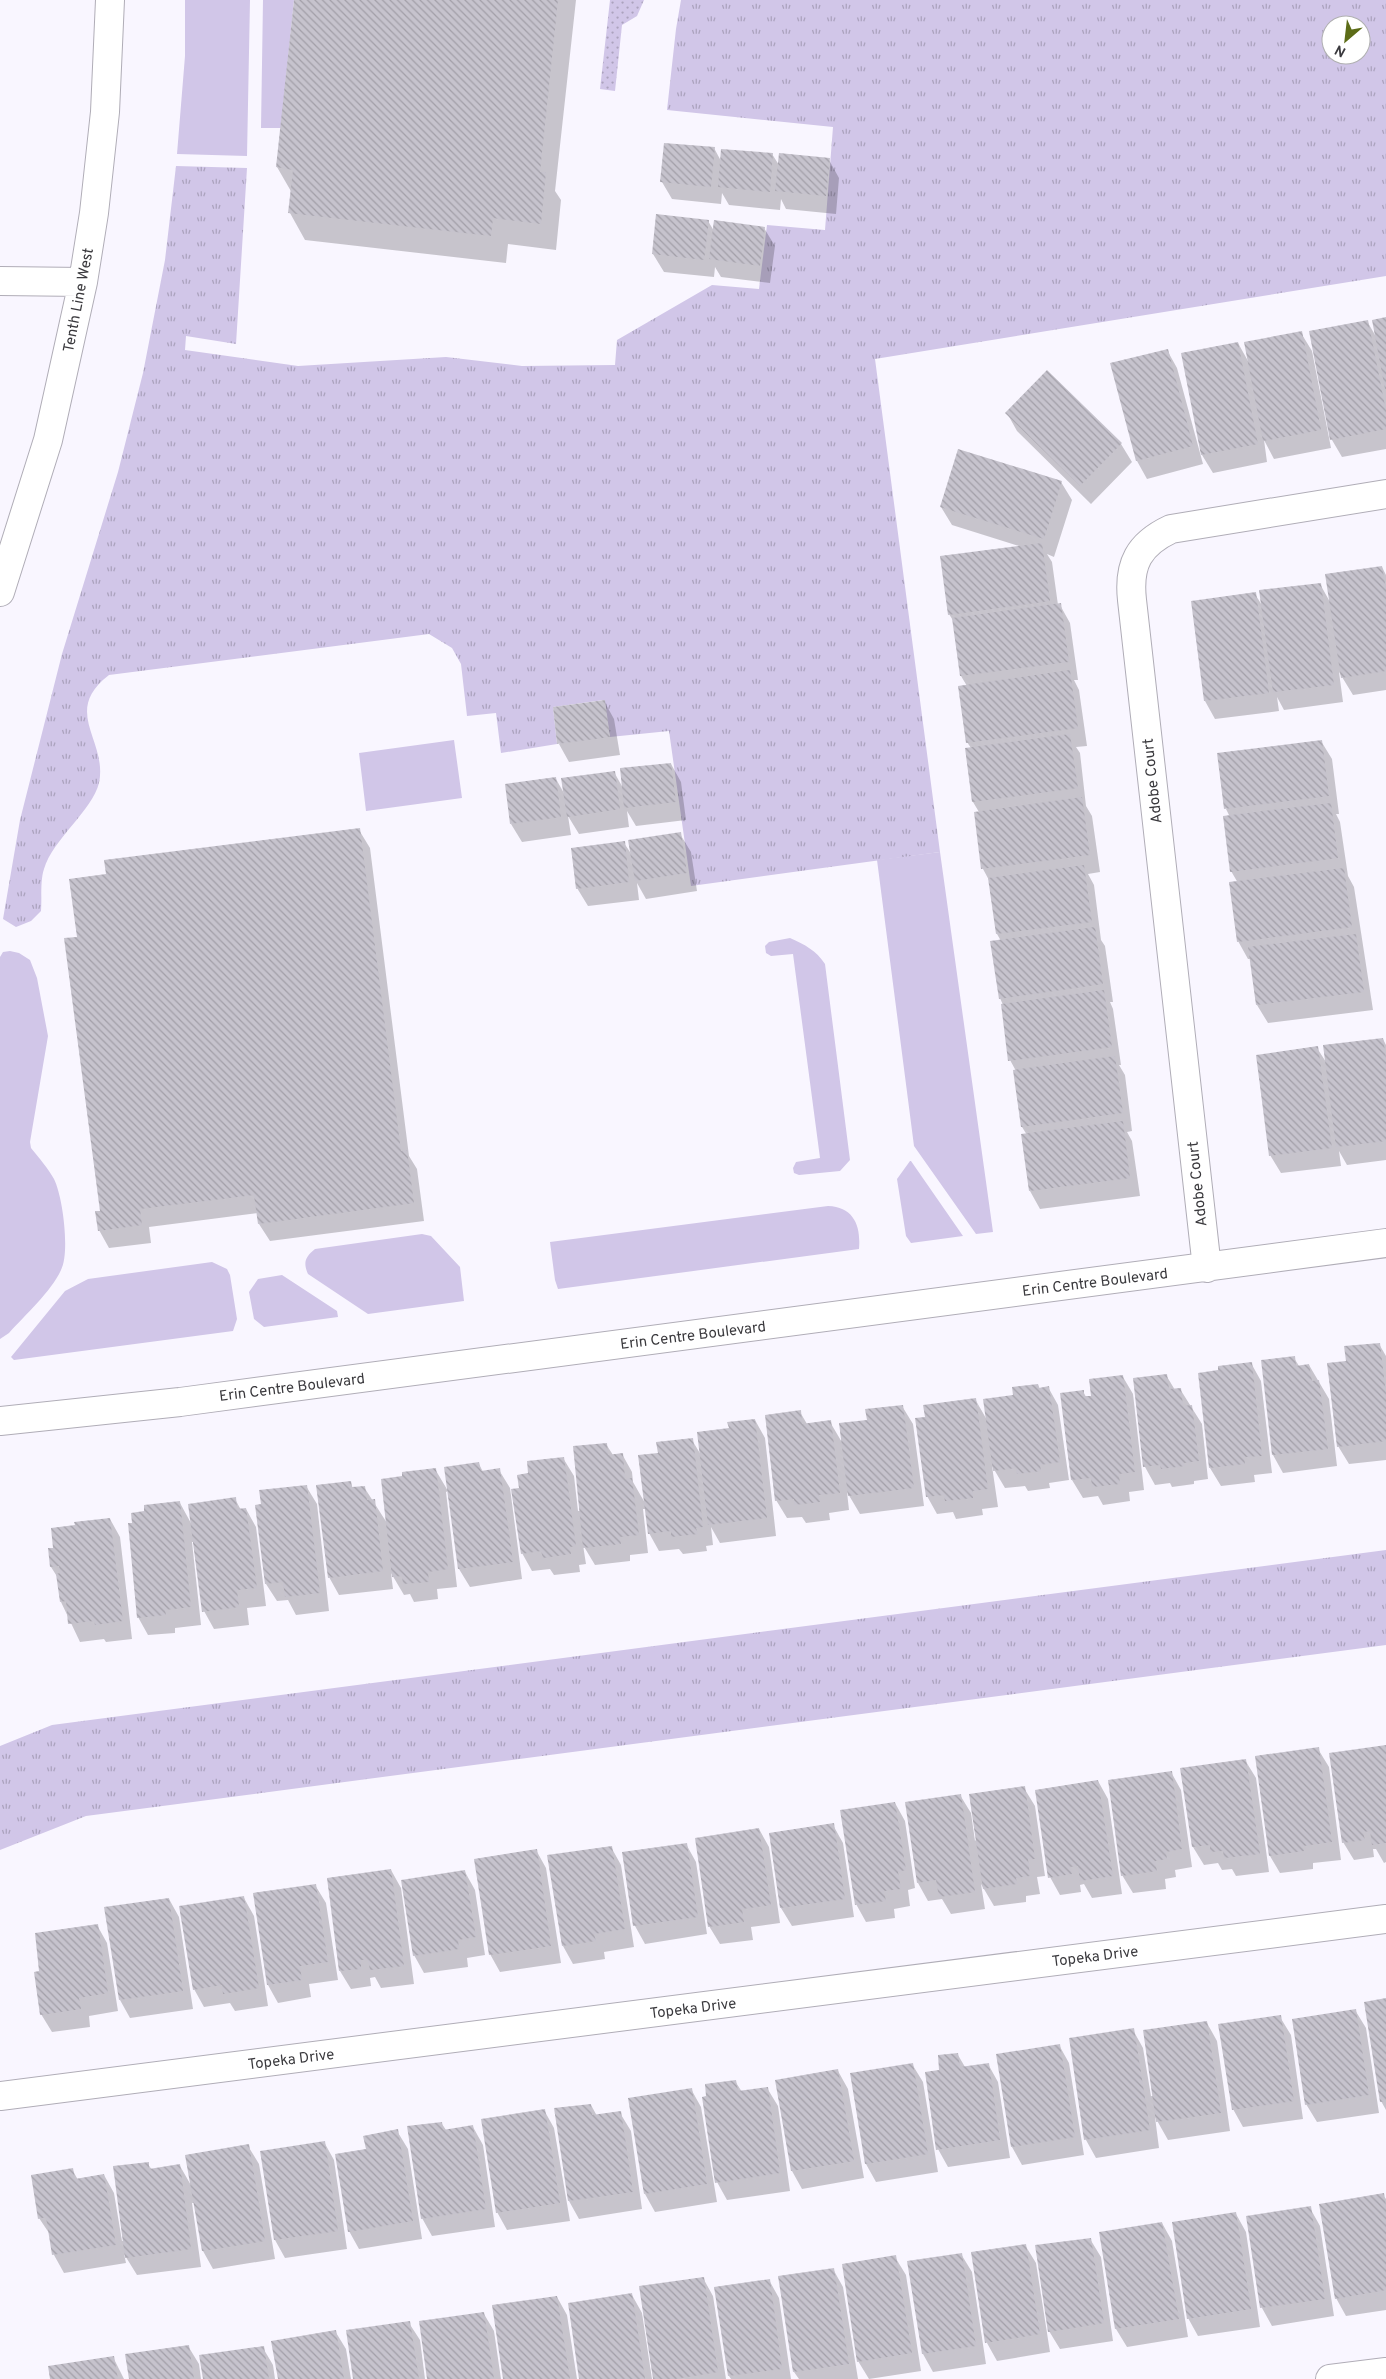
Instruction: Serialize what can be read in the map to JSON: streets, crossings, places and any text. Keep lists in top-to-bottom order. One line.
{"streets":{"street":["Tenth Line West","Adobe Court","Erin Centre Boulevard","Topeka Drive"]},"crossings":[["Adobe Court","Erin Centre Boulevard"]],"north":"bottom left"}
